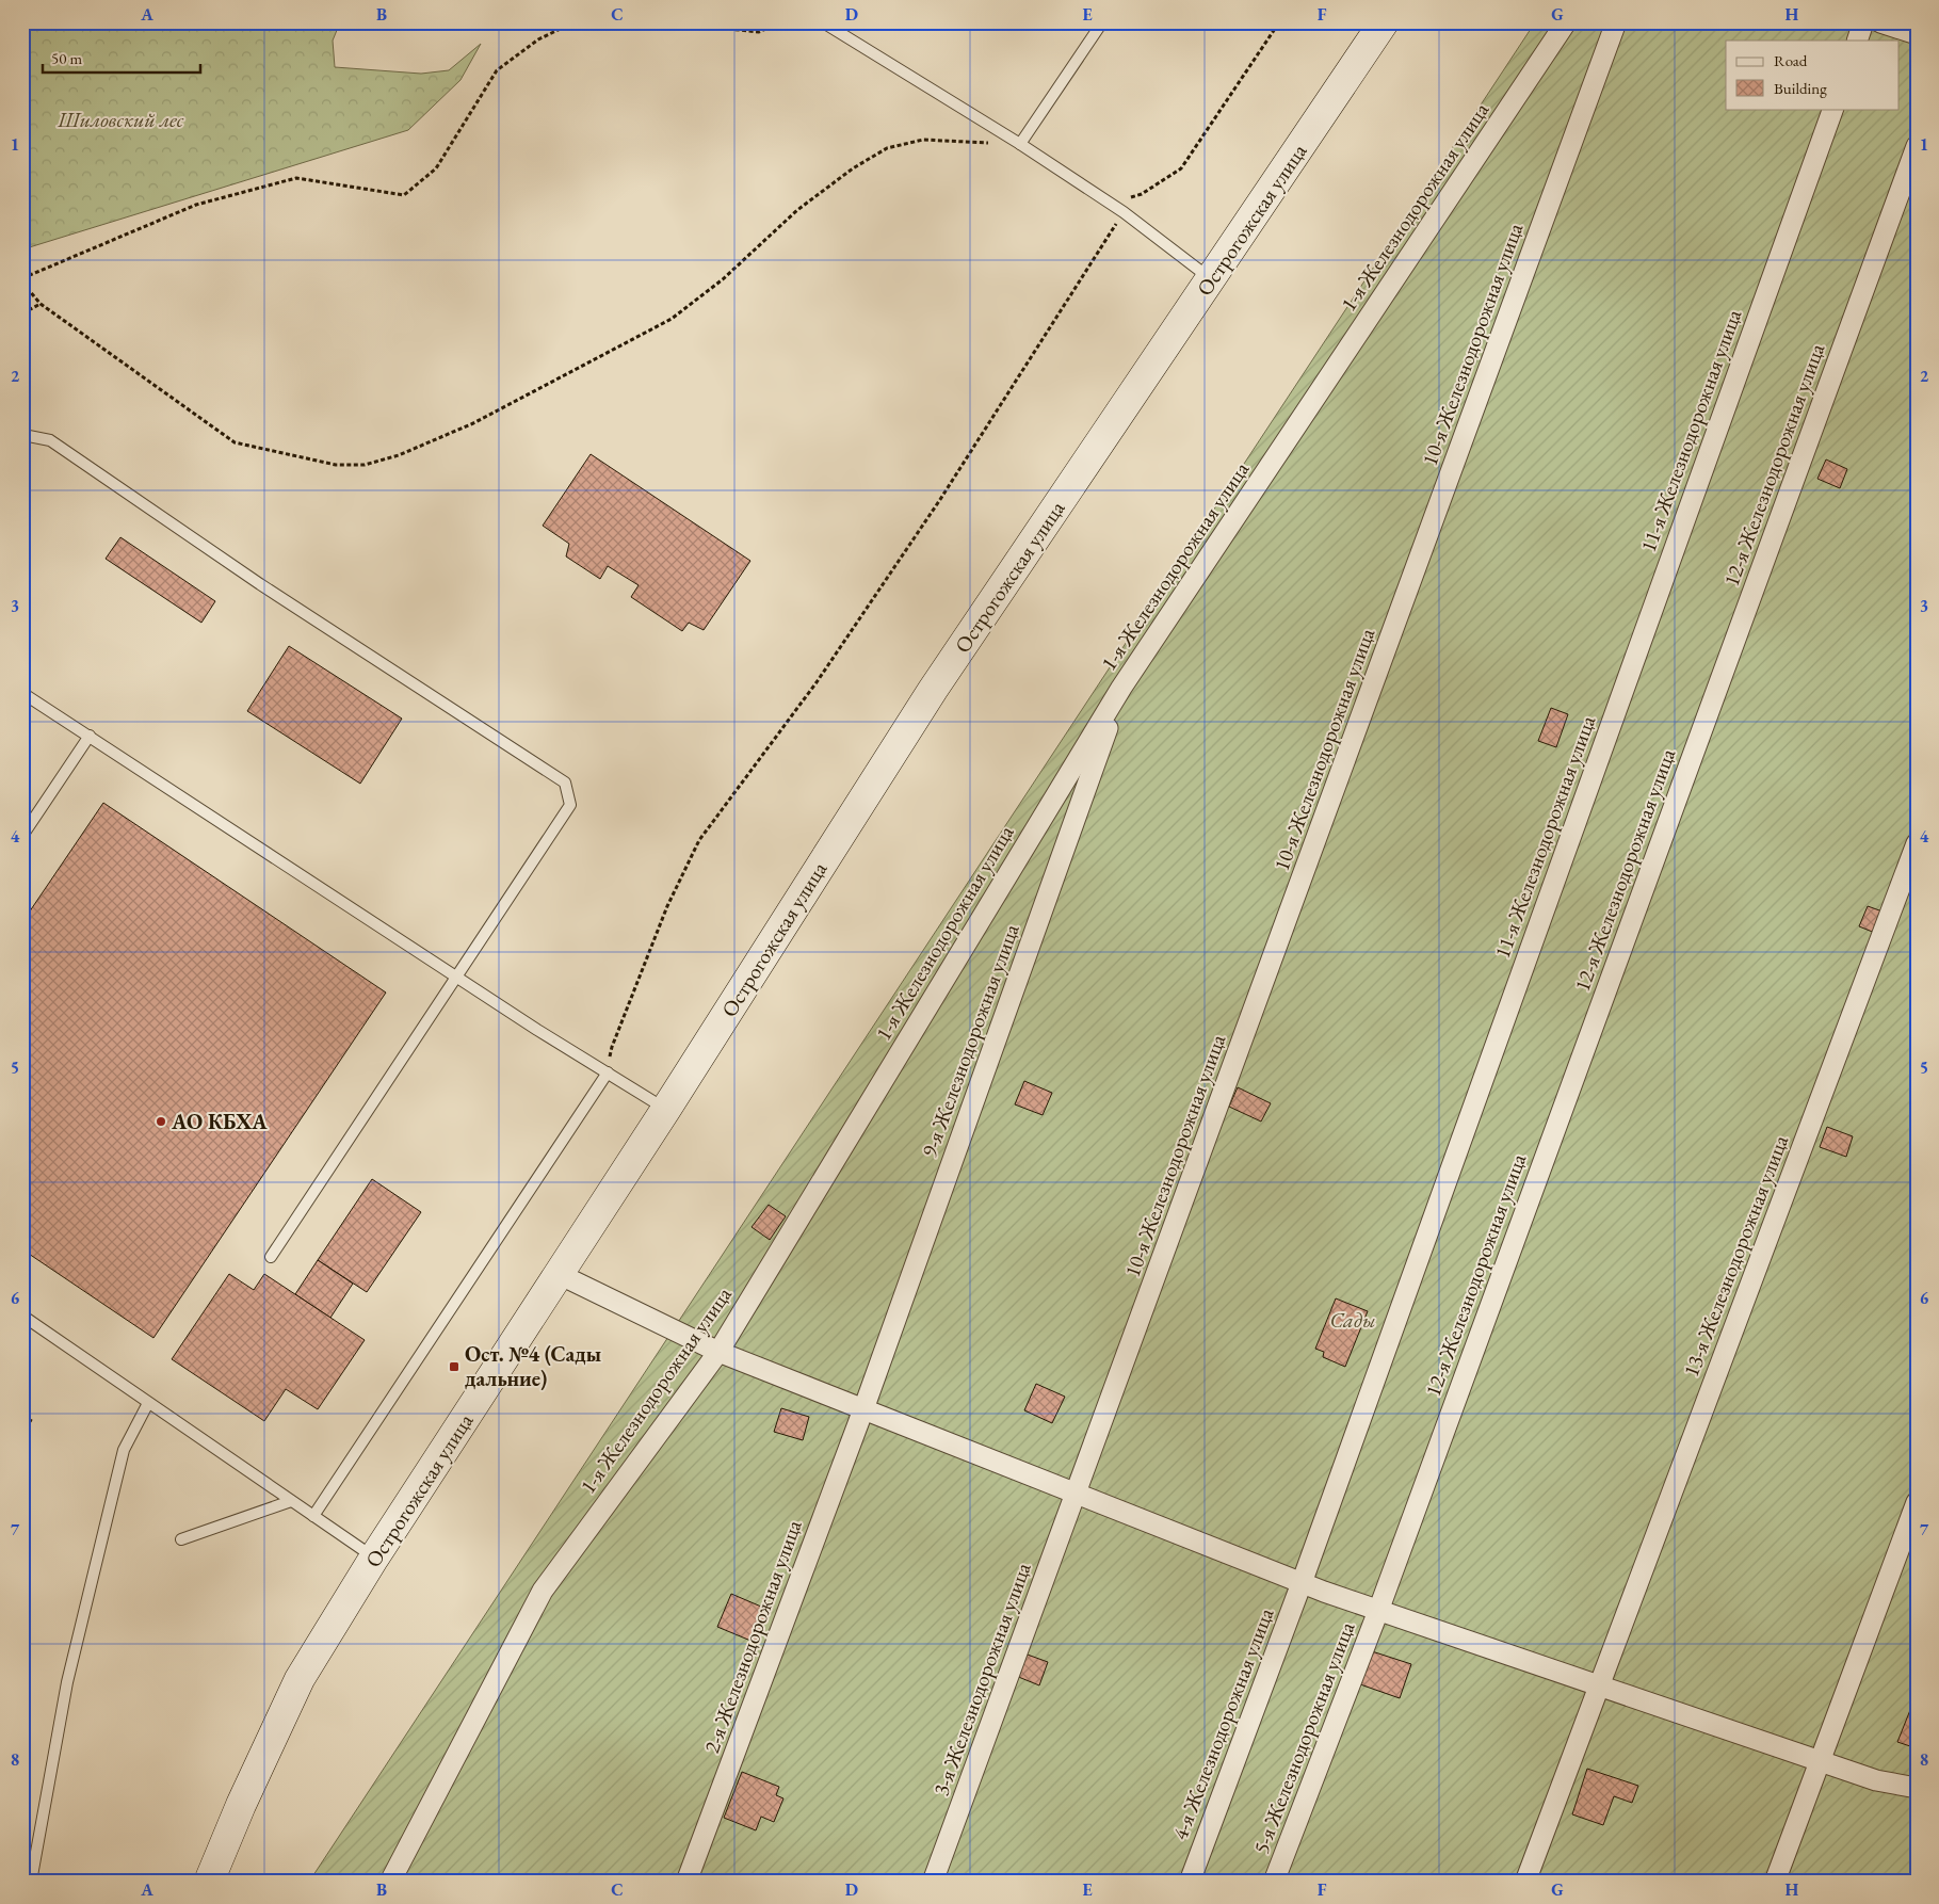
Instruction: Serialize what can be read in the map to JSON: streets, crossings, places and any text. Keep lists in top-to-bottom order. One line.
{"streets":{"street":["1-я Железнодорожная улица","Острогожская улица","10-я Железнодорожная улица","11-я Железнодорожная улица","12-я Железнодорожная улица","9-я Железнодорожная улица","13-я Железнодорожная улица","2-я Железнодорожная улица","3-я Железнодорожная улица","4-я Железнодорожная улица","5-я Железнодорожная улица"]},"crossings":[["1-я Железнодорожная улица","9-я Железнодорожная улица"],["10-я Железнодорожная улица","3-я Железнодорожная улица"],["11-я Железнодорожная улица","4-я Железнодорожная улица"],["12-я Железнодорожная улица","5-я Железнодорожная улица"],["9-я Железнодорожная улица","2-я Железнодорожная улица"]],"parks":["Шиловский лес","Сады"],"places":{"other":["АО КБХА"],"transit":["Ост. №4 (Сады дальние)"]},"legend":["Road","Building"],"scale_bar":"50 m","grid":{"columns":["A","B","C","D","E","F","G","H"],"rows":["1","2","3","4","5","6","7","8"]}}
